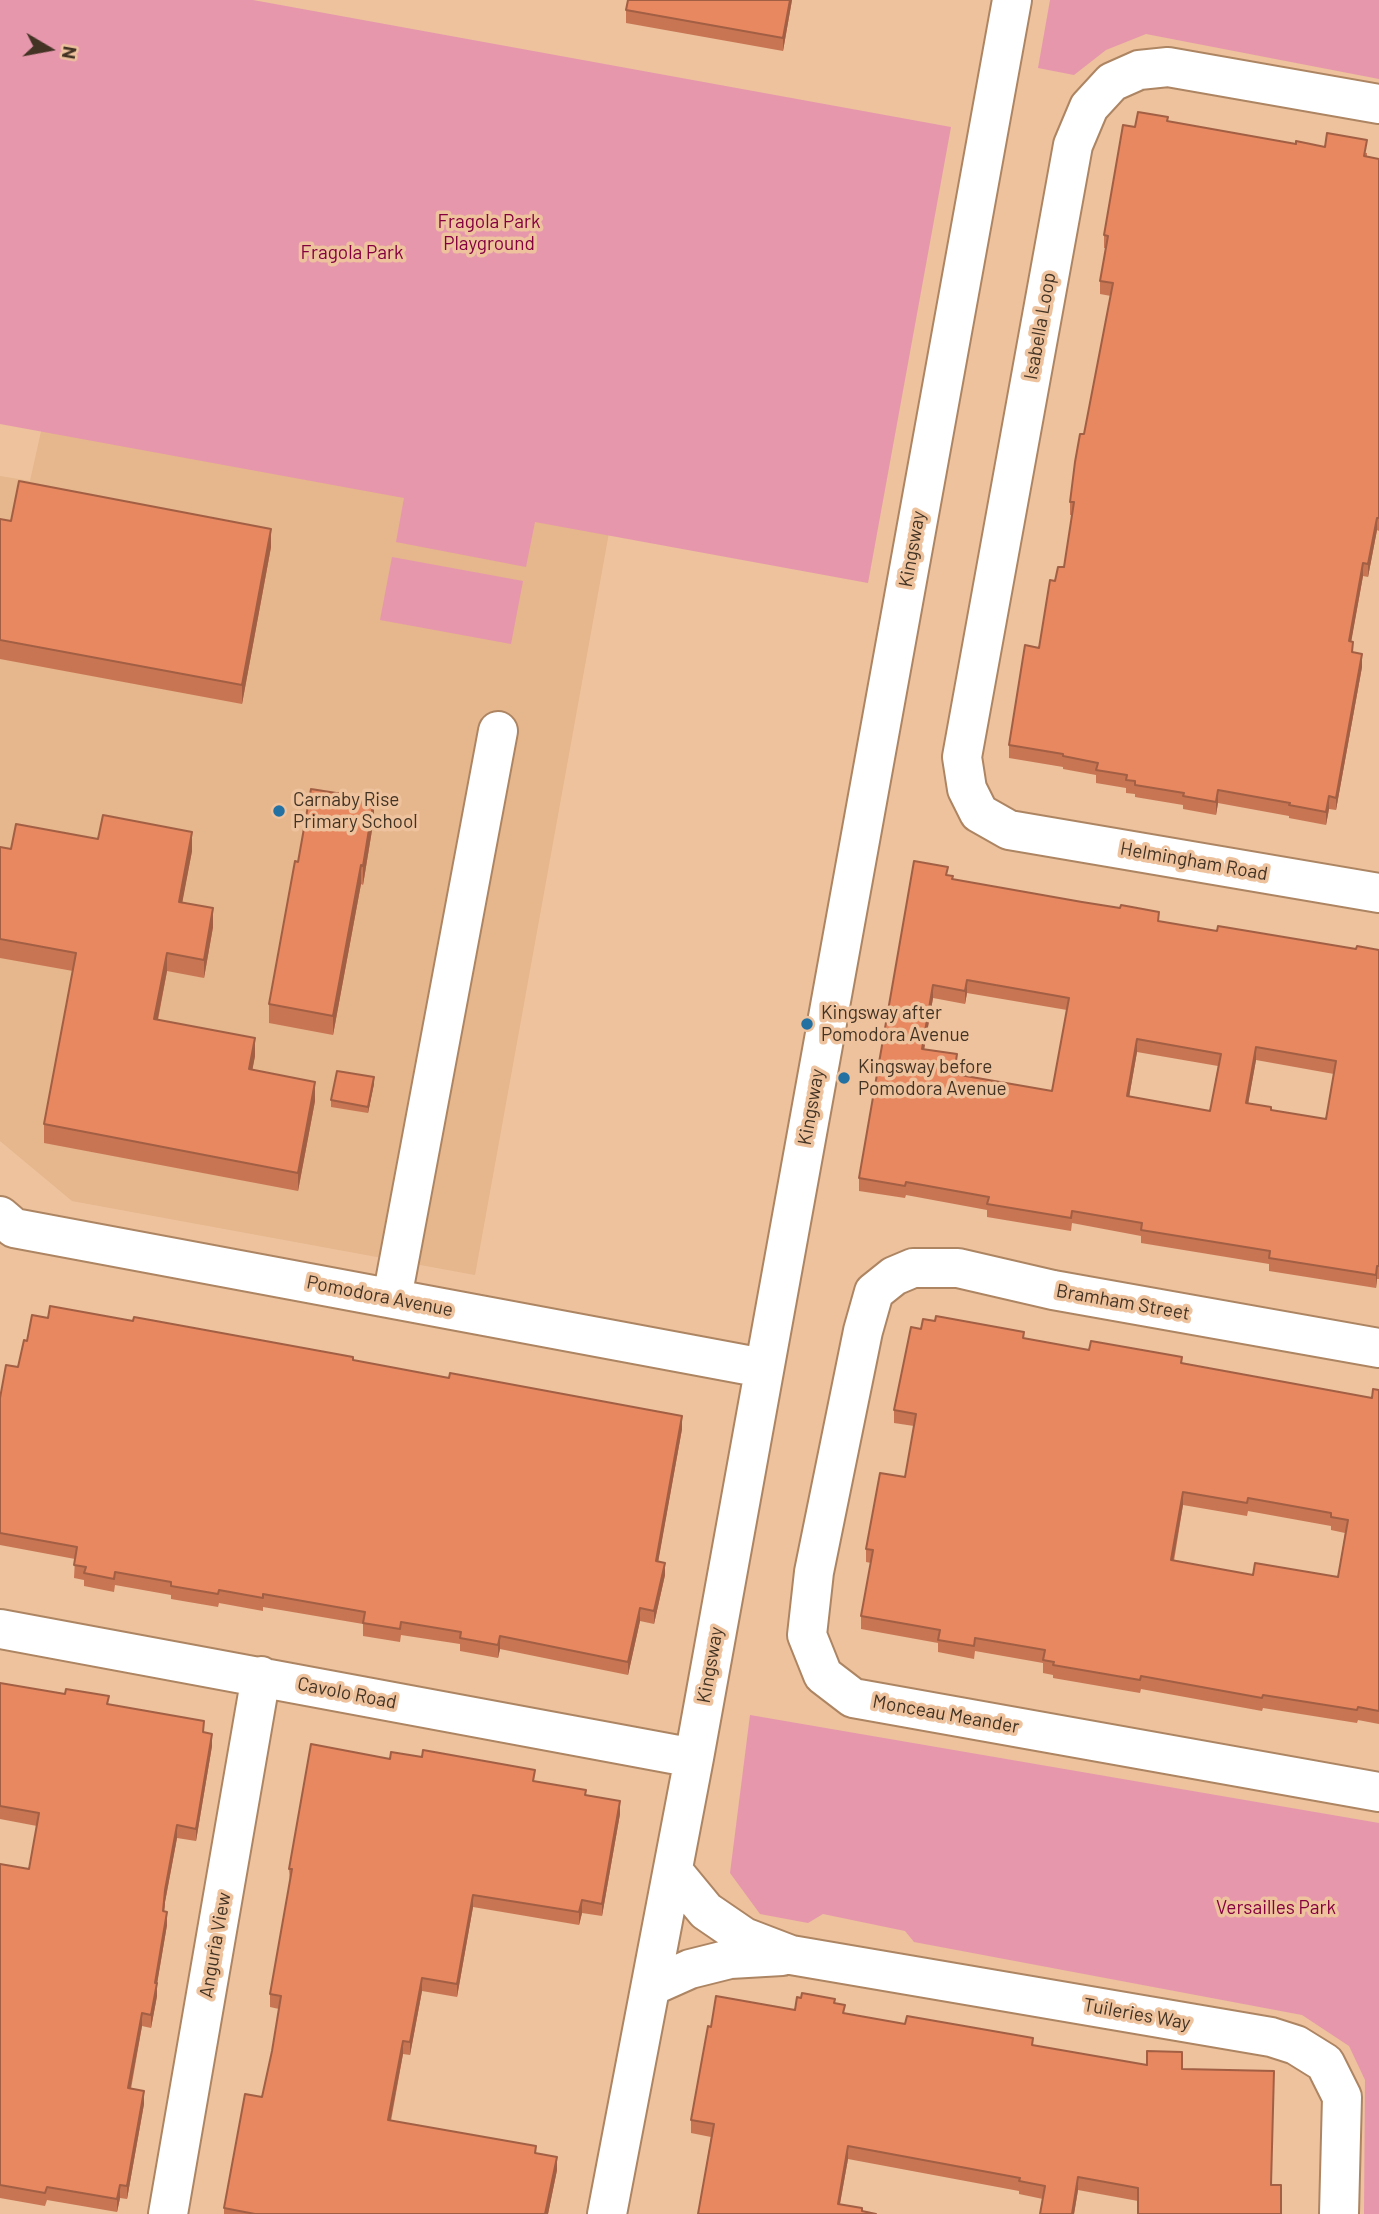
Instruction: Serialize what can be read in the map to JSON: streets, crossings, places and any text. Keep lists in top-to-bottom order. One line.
{"streets":{"street":["Isabella Loop","Kingsway","Helmingham Road","Pomodora Avenue","Bramham Street","Cavolo Road","Monceau Meander","Anguria View","Tuileries Way"]},"crossings":[["Isabella Loop","Helmingham Road"],["Kingsway","Pomodora Avenue"],["Kingsway","Cavolo Road"],["Kingsway","Tuileries Way"],["Bramham Street","Monceau Meander"],["Cavolo Road","Anguria View"]],"parks":["Fragola Park Playground","Fragola Park","Versailles Park"],"places":["Carnaby Rise Primary School","Kingsway after Pomodora Avenue","Kingsway before Pomodora Avenue"],"north":"right"}
